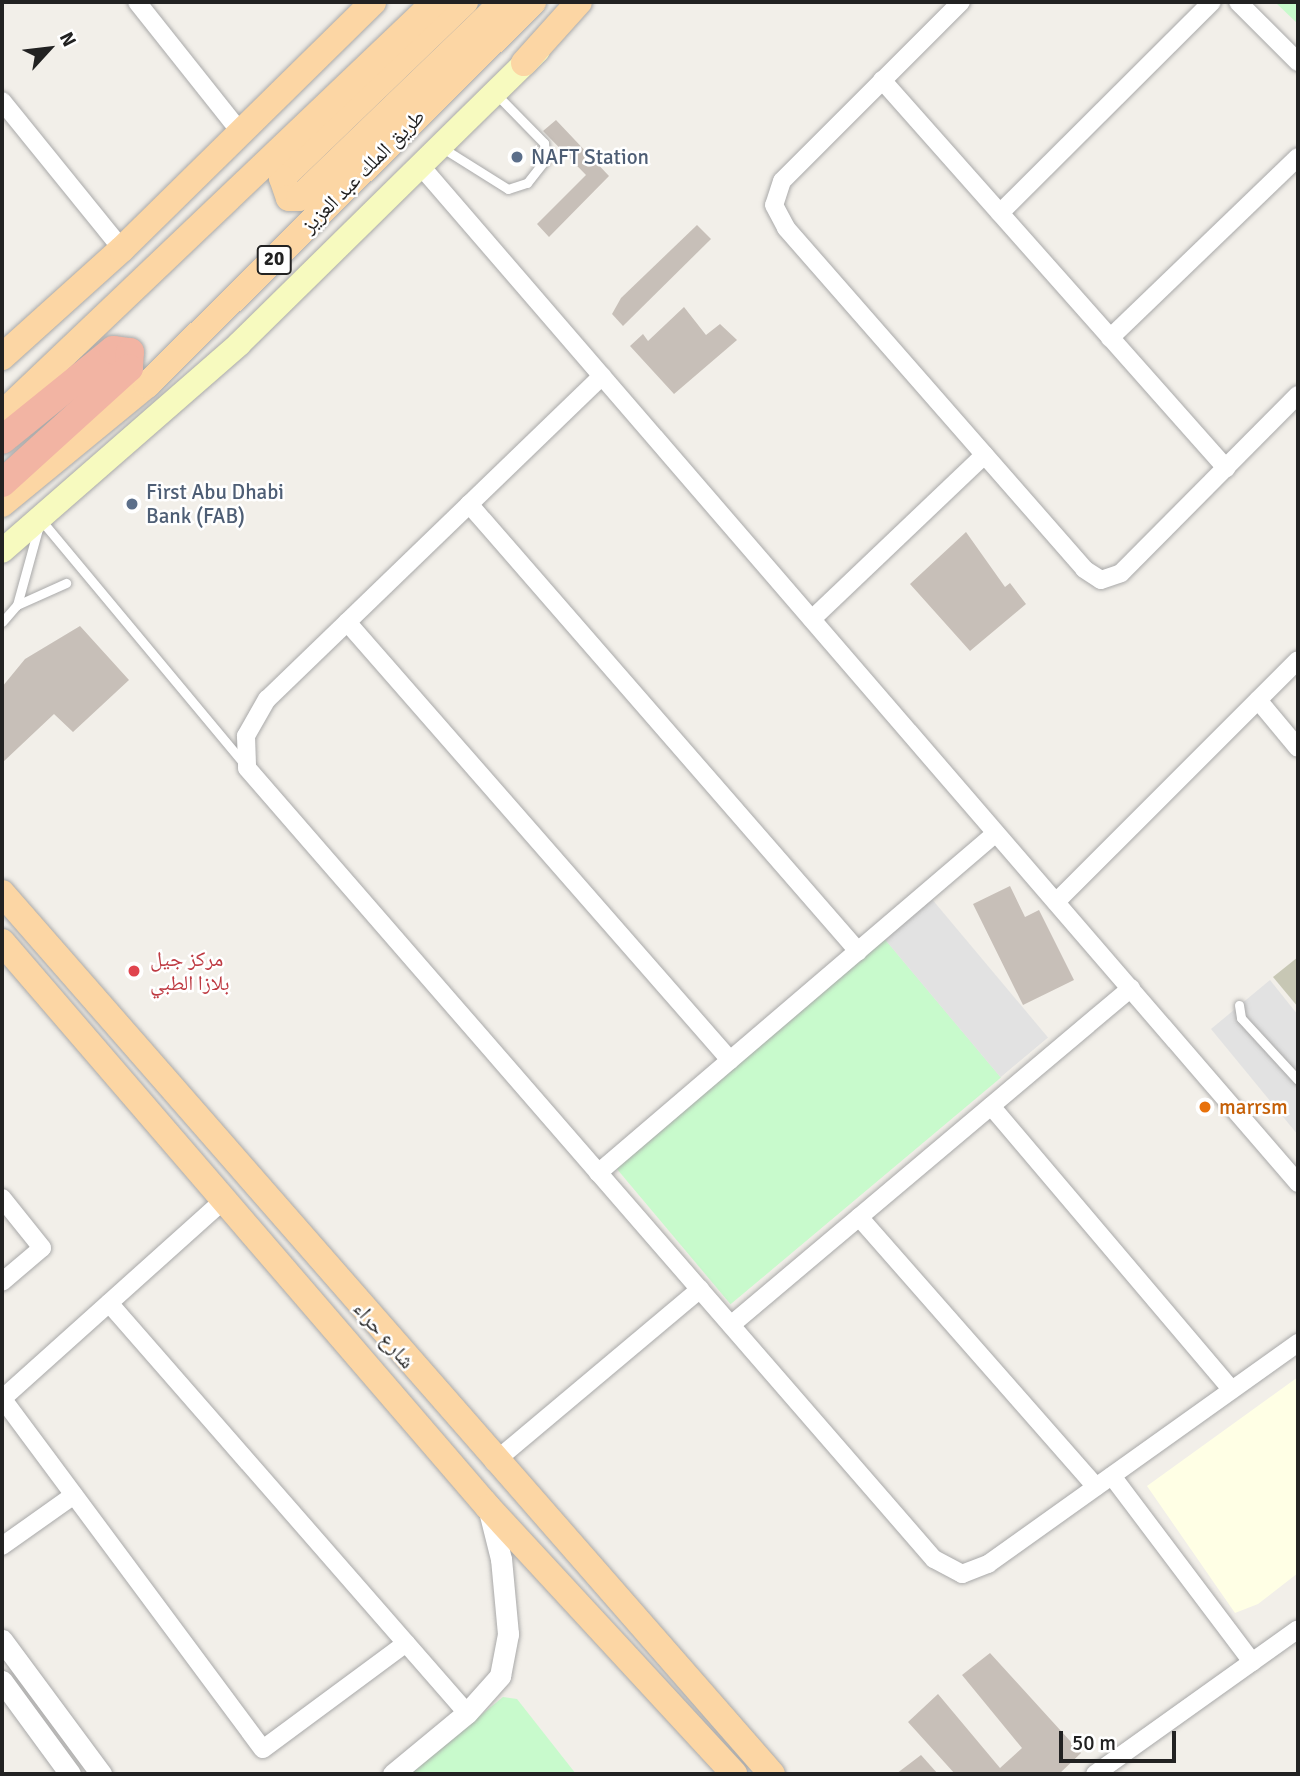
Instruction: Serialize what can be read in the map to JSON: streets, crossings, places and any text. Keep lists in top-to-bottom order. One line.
{"streets":{"main road":["طريق الملك عبد العزيز","20","شارع حراء"]},"places":["NAFT Station","First Abu Dhabi Bank (FAB)","مركز جيل بلازا الطبي","marrsm"],"scale_bar":"50 m","north":"top right"}
